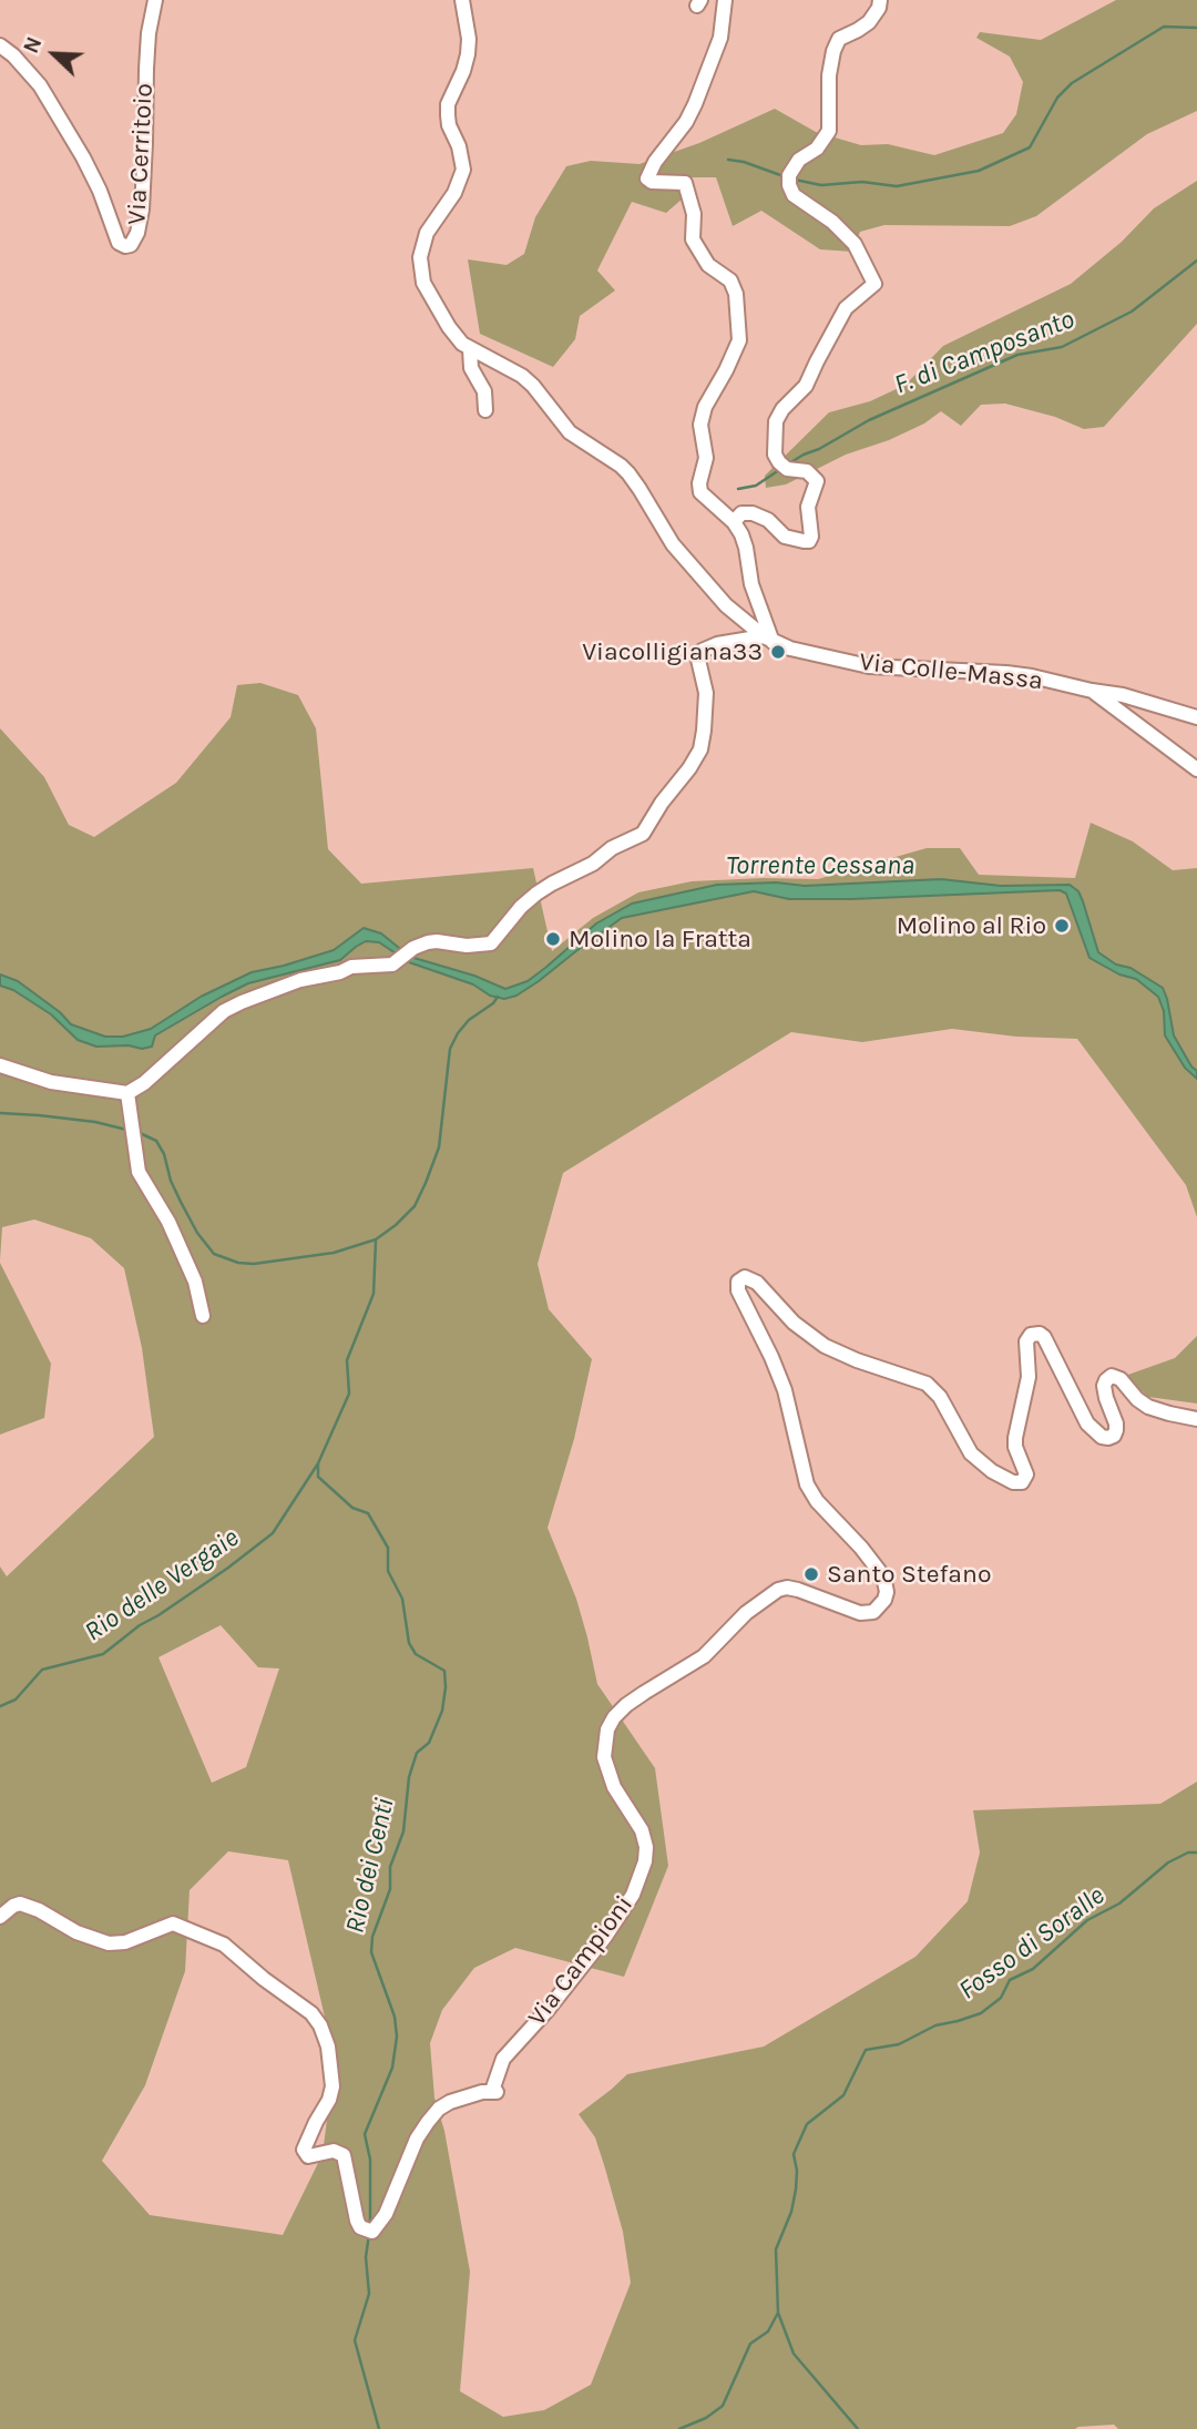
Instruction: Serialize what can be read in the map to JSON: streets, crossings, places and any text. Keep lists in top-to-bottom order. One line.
{"streets":{"street":["Via Cerritoio","Via Colle-Massa","Via Campioni"]},"water":["F. di Camposanto","Torrente Cessana","Rio delle Vergaie","Rio dei Centi","Fosso di Soralle"],"places":["Viacolligiana33","Molino al Rio","Molino la Fratta","Santo Stefano"],"north":"top left"}
